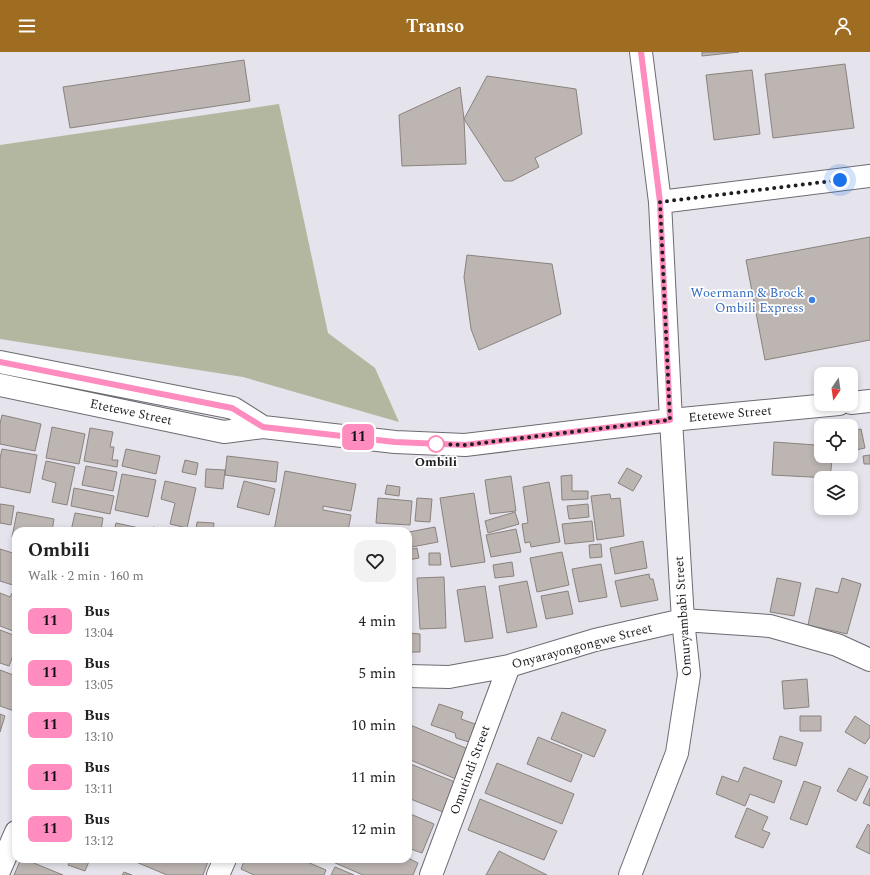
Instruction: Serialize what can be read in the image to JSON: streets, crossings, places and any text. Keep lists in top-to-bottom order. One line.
{"streets":{"street":["Etetewe Street","Omuryambabi Street","Onyarayongongwe Street","Omutindi Street"]},"crossings":[["Etetewe Street","Omuryambabi Street"],["Omuryambabi Street","Onyarayongongwe Street"],["Onyarayongongwe Street","Omutindi Street"]],"places":["Woermann & Brock Ombili Express","Ombili"],"lines":["bus line 11"],"north":"bottom","page":{"header":"Transo","on_map":"11","heading":["Ombili","Walk · 2 min · 160 m"],"list":[{"mark":"11","name":"Bus","note":"13:04","value":"4 min"},{"mark":"11","name":"Bus","note":"13:05","value":"5 min"},{"mark":"11","name":"Bus","note":"13:10","value":"10 min"},{"mark":"11","name":"Bus","note":"13:11","value":"11 min"},{"mark":"11","name":"Bus","note":"13:12","value":"12 min"}]}}
